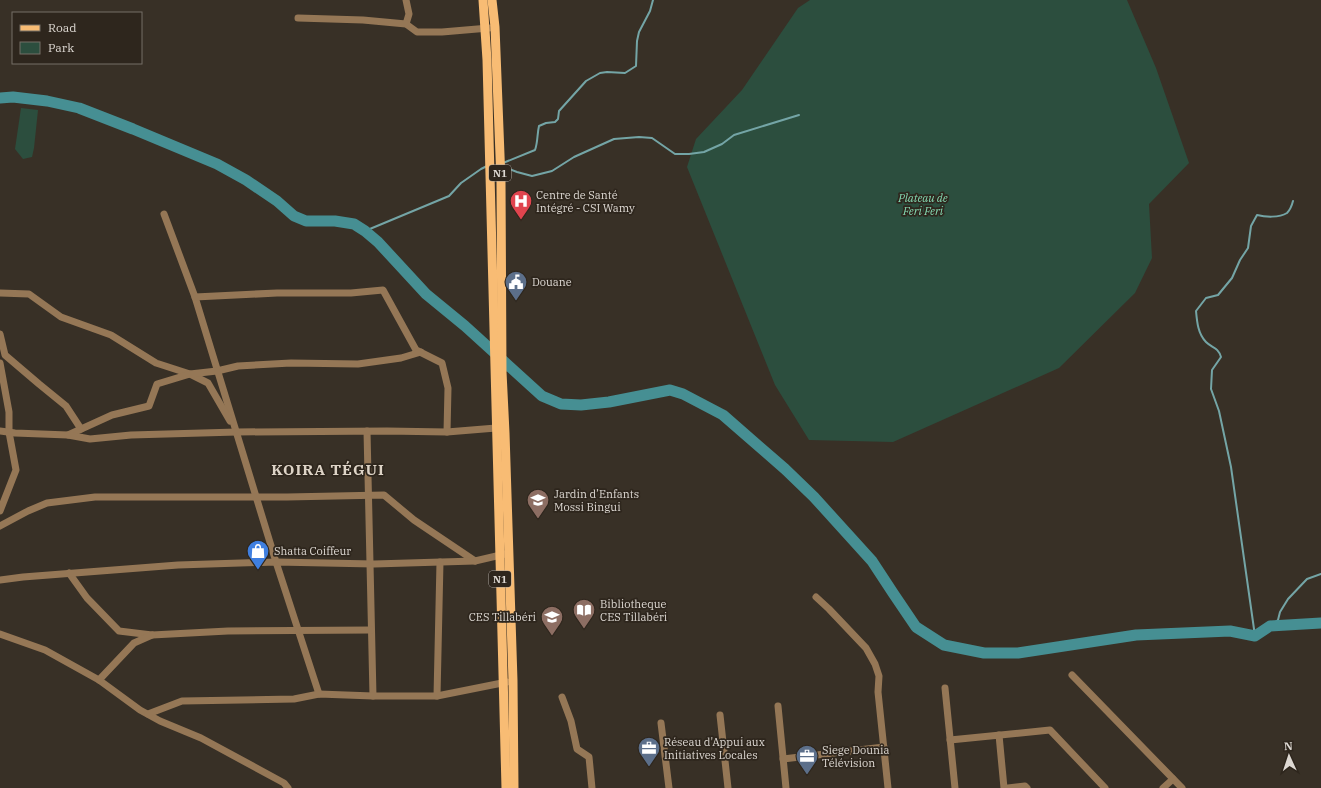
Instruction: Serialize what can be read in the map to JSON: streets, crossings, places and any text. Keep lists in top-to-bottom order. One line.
{"streets":{"main road":["N1"]},"districts":["KOIRA TÉGUI"],"parks":["Plateau de Feri Feri"],"places":{"hospital":["Centre de Santé Intégré - CSI Wamy"],"public building":["Douane"],"school or university":["Jardin d’Enfants Mossi Bingui","CES Tillabéri"],"shop":["Shatta Coiffeur"],"library":["Bibliotheque CES Tillabéri"],"office":["Réseau d'Appui aux Initiatives Locales","Siege Dounia Télévision"]},"legend":["Road","Park"],"north":"top"}
